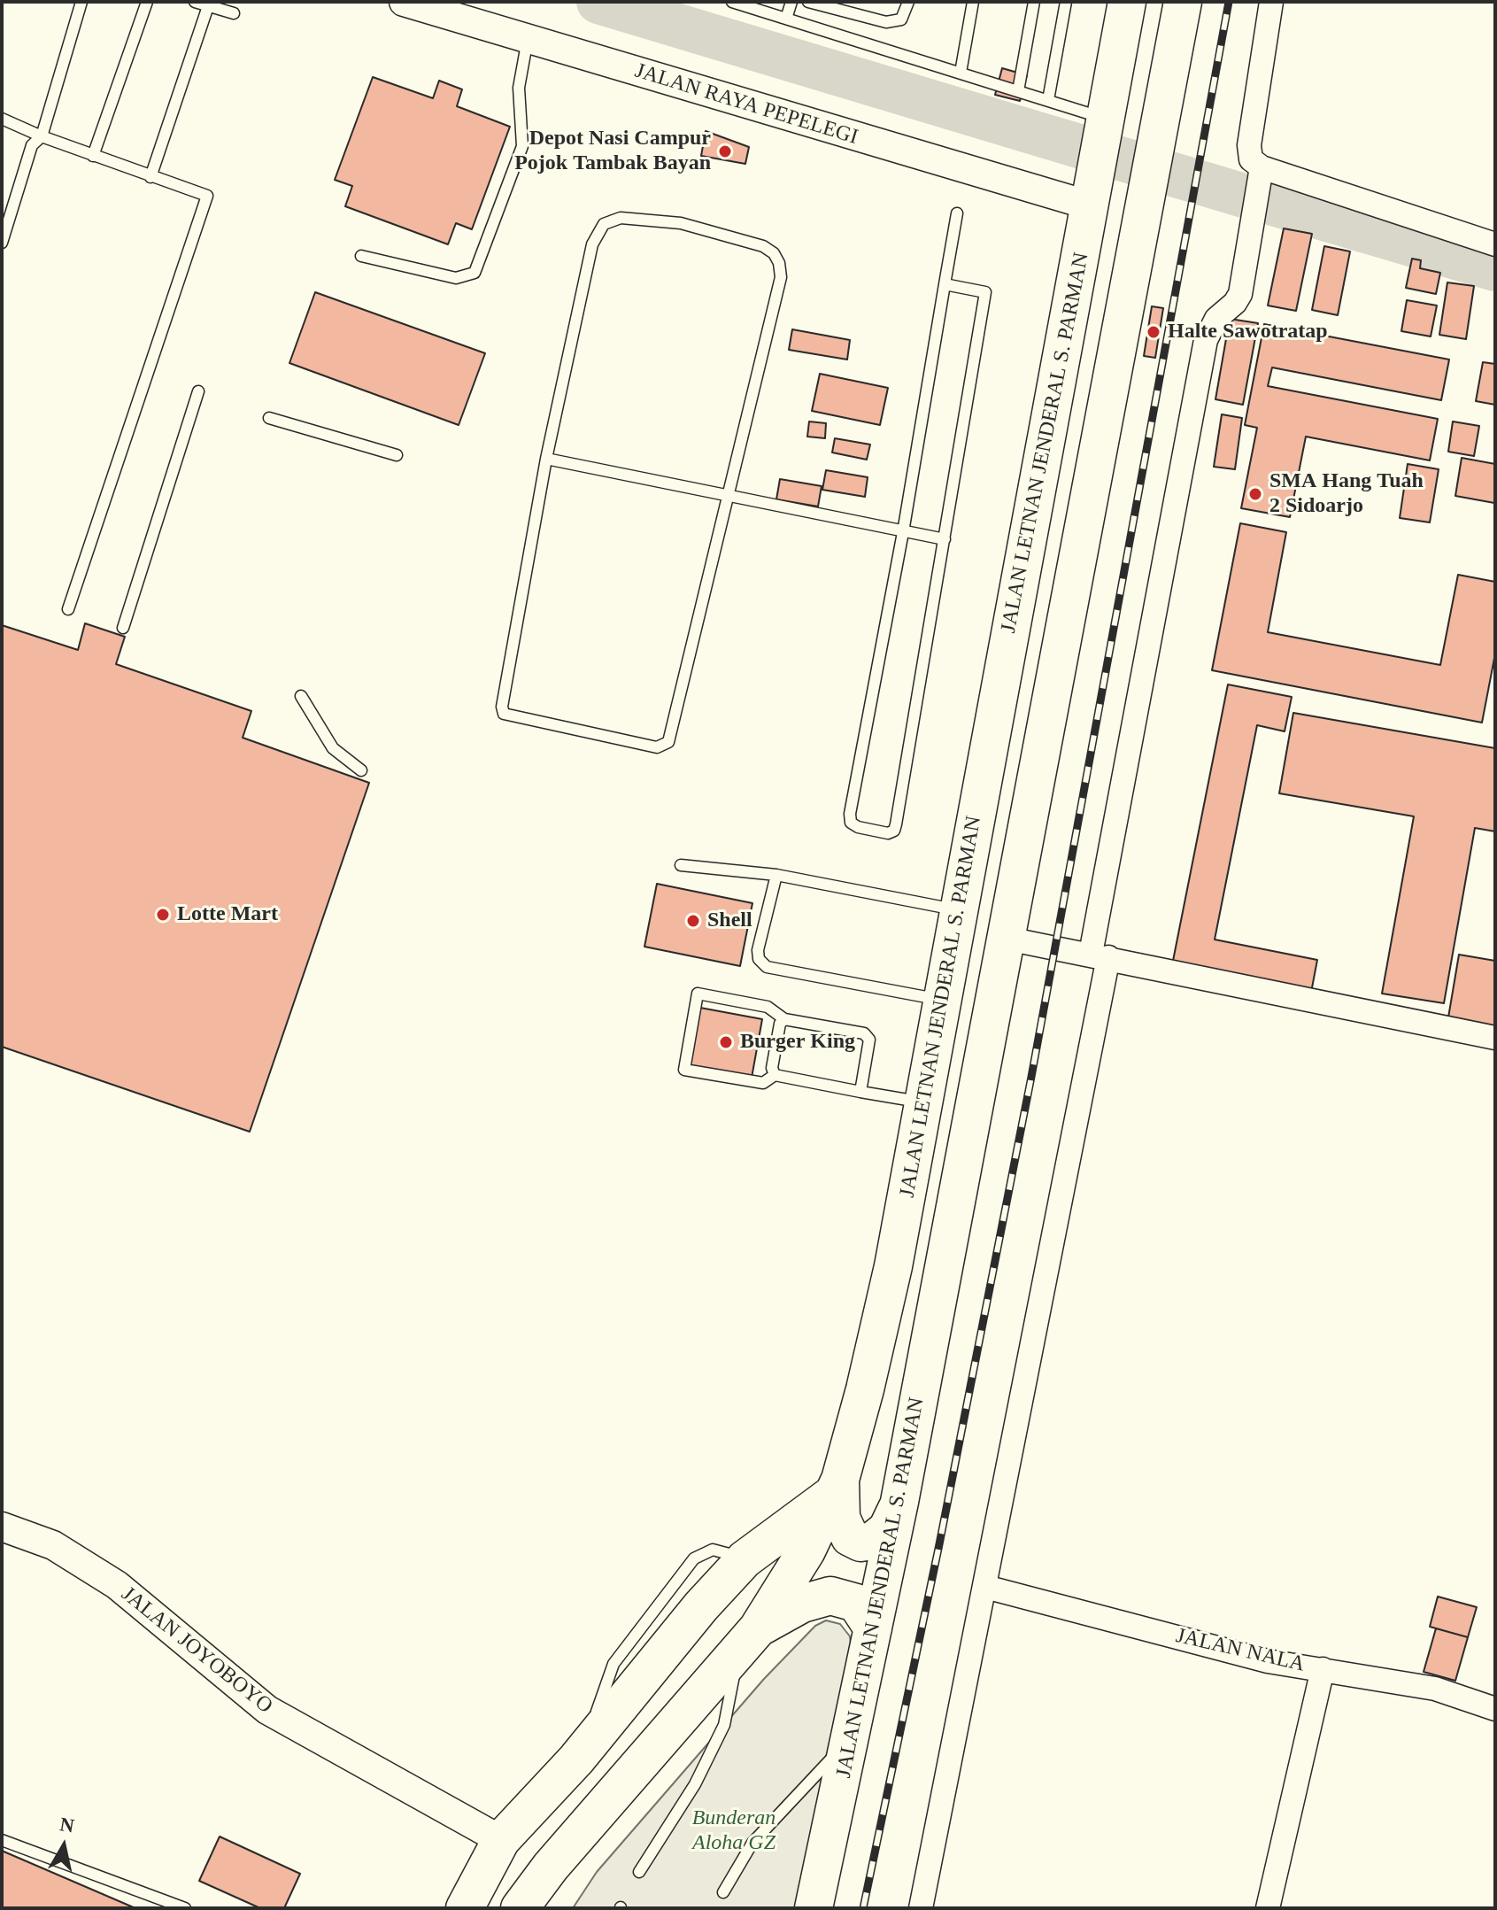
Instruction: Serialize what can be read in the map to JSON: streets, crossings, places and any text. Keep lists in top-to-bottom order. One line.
{"streets":{"highway":["JALAN LETNAN JENDERAL S. PARMAN"],"street":["JALAN RAYA PEPELEGI","JALAN JOYOBOYO","JALAN NALA"]},"crossings":[["JALAN RAYA PEPELEGI","JALAN LETNAN JENDERAL S. PARMAN"]],"parks":["Bunderan Aloha GZ"],"places":["Depot Nasi Campur Pojok Tambak Bayan","Halte Sawotratap","SMA Hang Tuah 2 Sidoarjo","Lotte Mart","Shell","Burger King"],"north":"top"}
